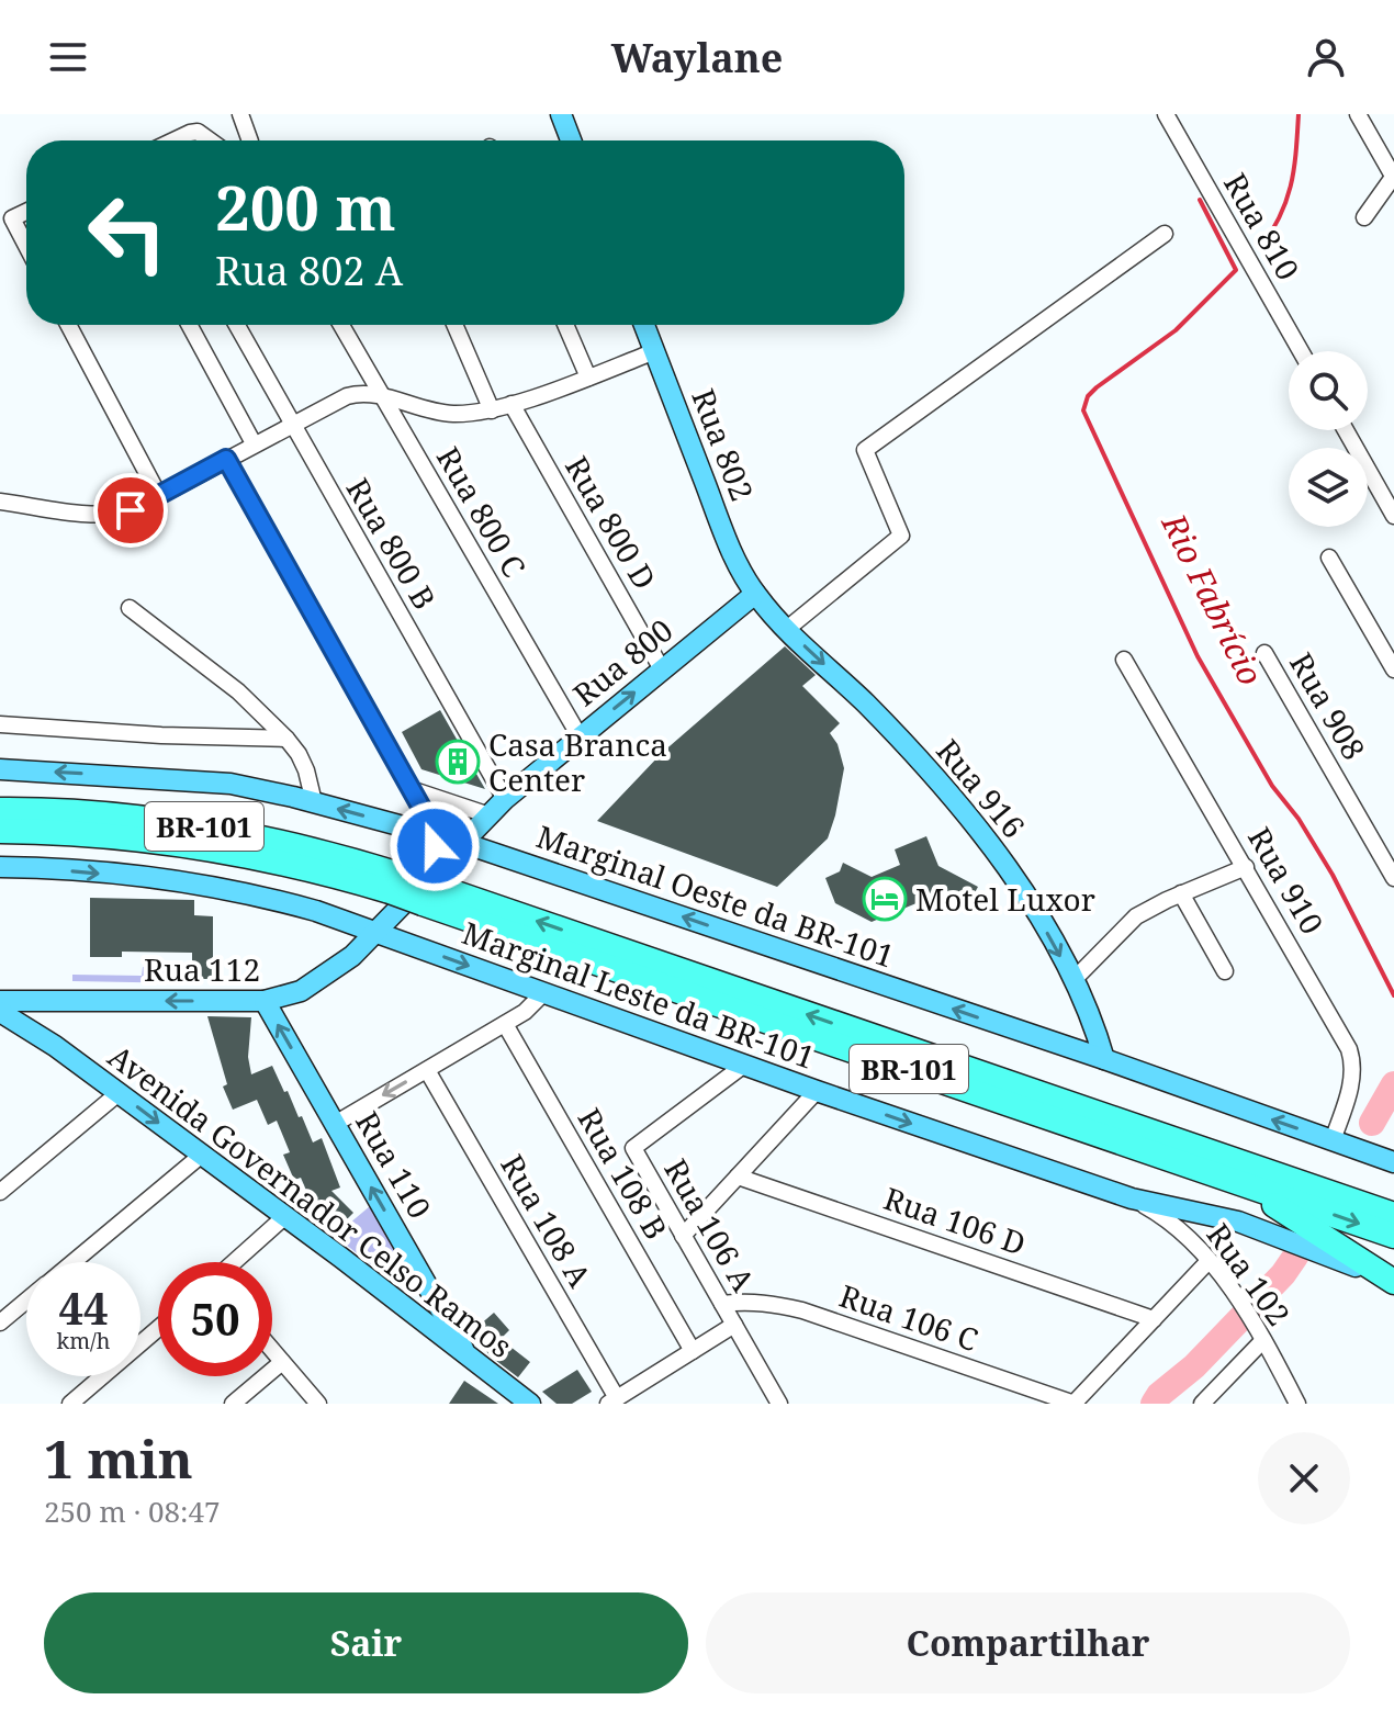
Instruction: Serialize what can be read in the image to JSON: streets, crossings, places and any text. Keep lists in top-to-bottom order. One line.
{"streets":{"highway":["BR-101"],"main road":["Rua 802","Rua 800","Rua 916","Marginal Oeste da BR-101","Rua 112","Marginal Leste da BR-101","Rua 110","Avenida Governador Celso Ramos"],"street":["Rua 810","Rua 800 C","Rua 800 D","Rua 800 B","Rua 908","Rua 910","Rua 108 B","Rua 108 A","Rua 106 D","Rua 106 A","Rua 102","Rua 106 C"]},"crossings":[["Rua 802","Rua 800"],["Rua 802","Rua 916"],["Rua 800 C","Rua 800"],["Rua 800 D","Rua 800"],["Rua 800 B","Rua 800"],["Rua 800","Rua 916"],["Rua 800","BR-101"],["Rua 800","Marginal Oeste da BR-101"],["Rua 800","Rua 112"],["Rua 916","Marginal Oeste da BR-101"],["BR-101","Rua 112"],["Rua 910","Marginal Oeste da BR-101"],["Rua 112","Marginal Leste da BR-101"],["Rua 112","Rua 110"],["Marginal Leste da BR-101","Rua 106 A"],["Marginal Leste da BR-101","Rua 102"],["Rua 110","Avenida Governador Celso Ramos"],["Rua 106 A","Rua 106 C"]],"one_way":["Rua 916","Marginal Oeste da BR-101","Rua 112","Marginal Leste da BR-101","Rua 110"],"water":["Rio Fabrício"],"places":{"building":["Casa Branca Center"],"hotel":["Motel Luxor"]},"page":{"header":"Waylane","turn":["200 m","Rua 802 A"],"speed":"44 km/h","limit":"50","heading":["1 min","250 m · 08:47"],"buttons":["Sair","Compartilhar"]}}
